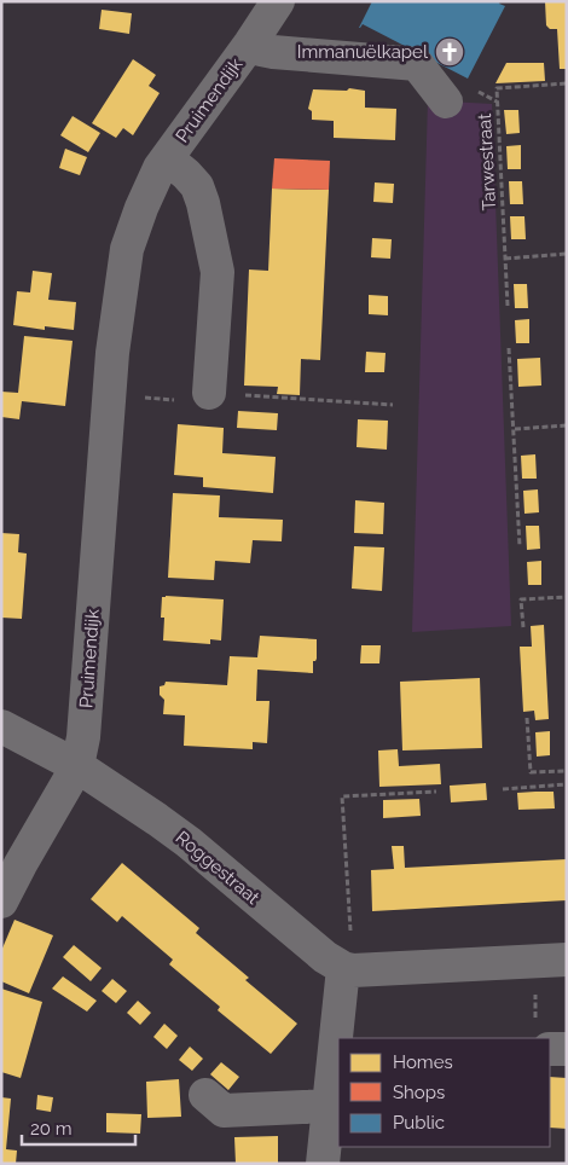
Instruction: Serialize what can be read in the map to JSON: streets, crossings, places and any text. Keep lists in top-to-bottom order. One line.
{"streets":{"street":["Pruimendijk","Roggestraat"],"path":["Tarwestraat"]},"crossings":[["Pruimendijk","Roggestraat"]],"places":{"church":["Immanuëlkapel"]},"legend":["Homes","Shops","Public"],"scale_bar":"20 m"}
